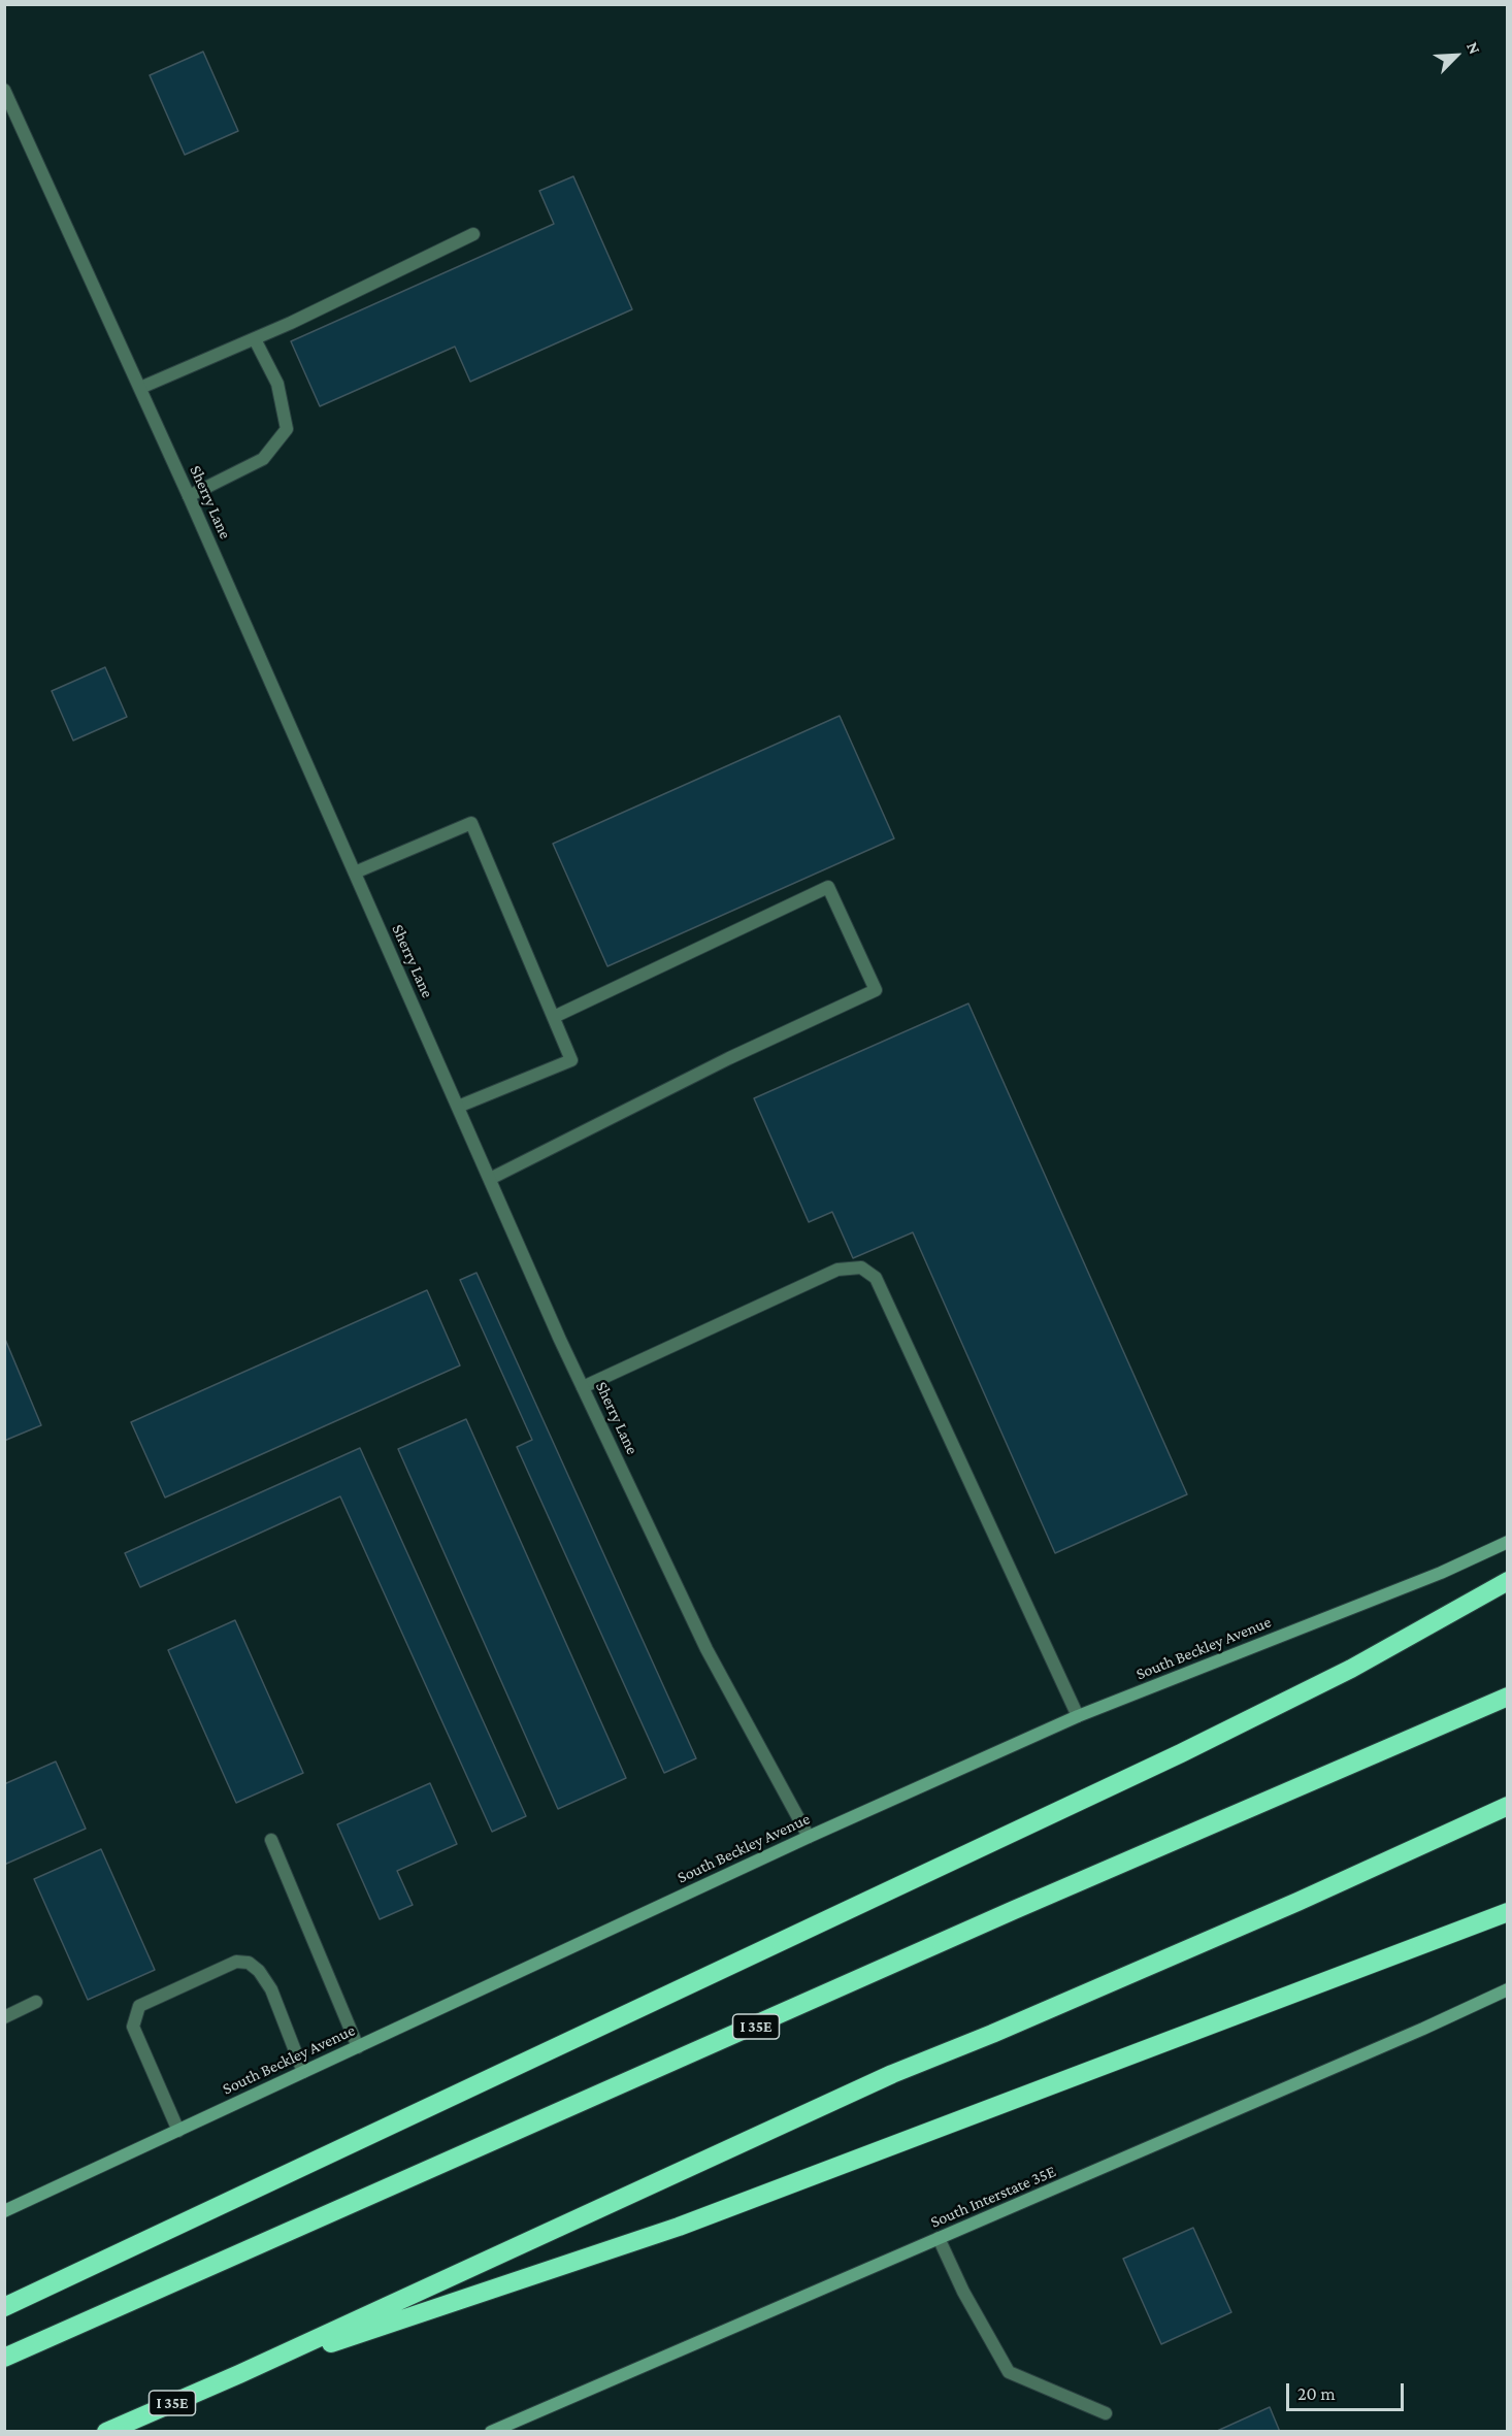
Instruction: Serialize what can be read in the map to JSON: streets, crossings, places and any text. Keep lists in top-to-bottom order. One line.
{"streets":{"highway":["I 35E"],"main road":["South Beckley Avenue","South Interstate 35E"],"street":["Sherry Lane"]},"crossings":[["Sherry Lane","South Beckley Avenue"]],"scale_bar":"20 m","north":"top right"}
